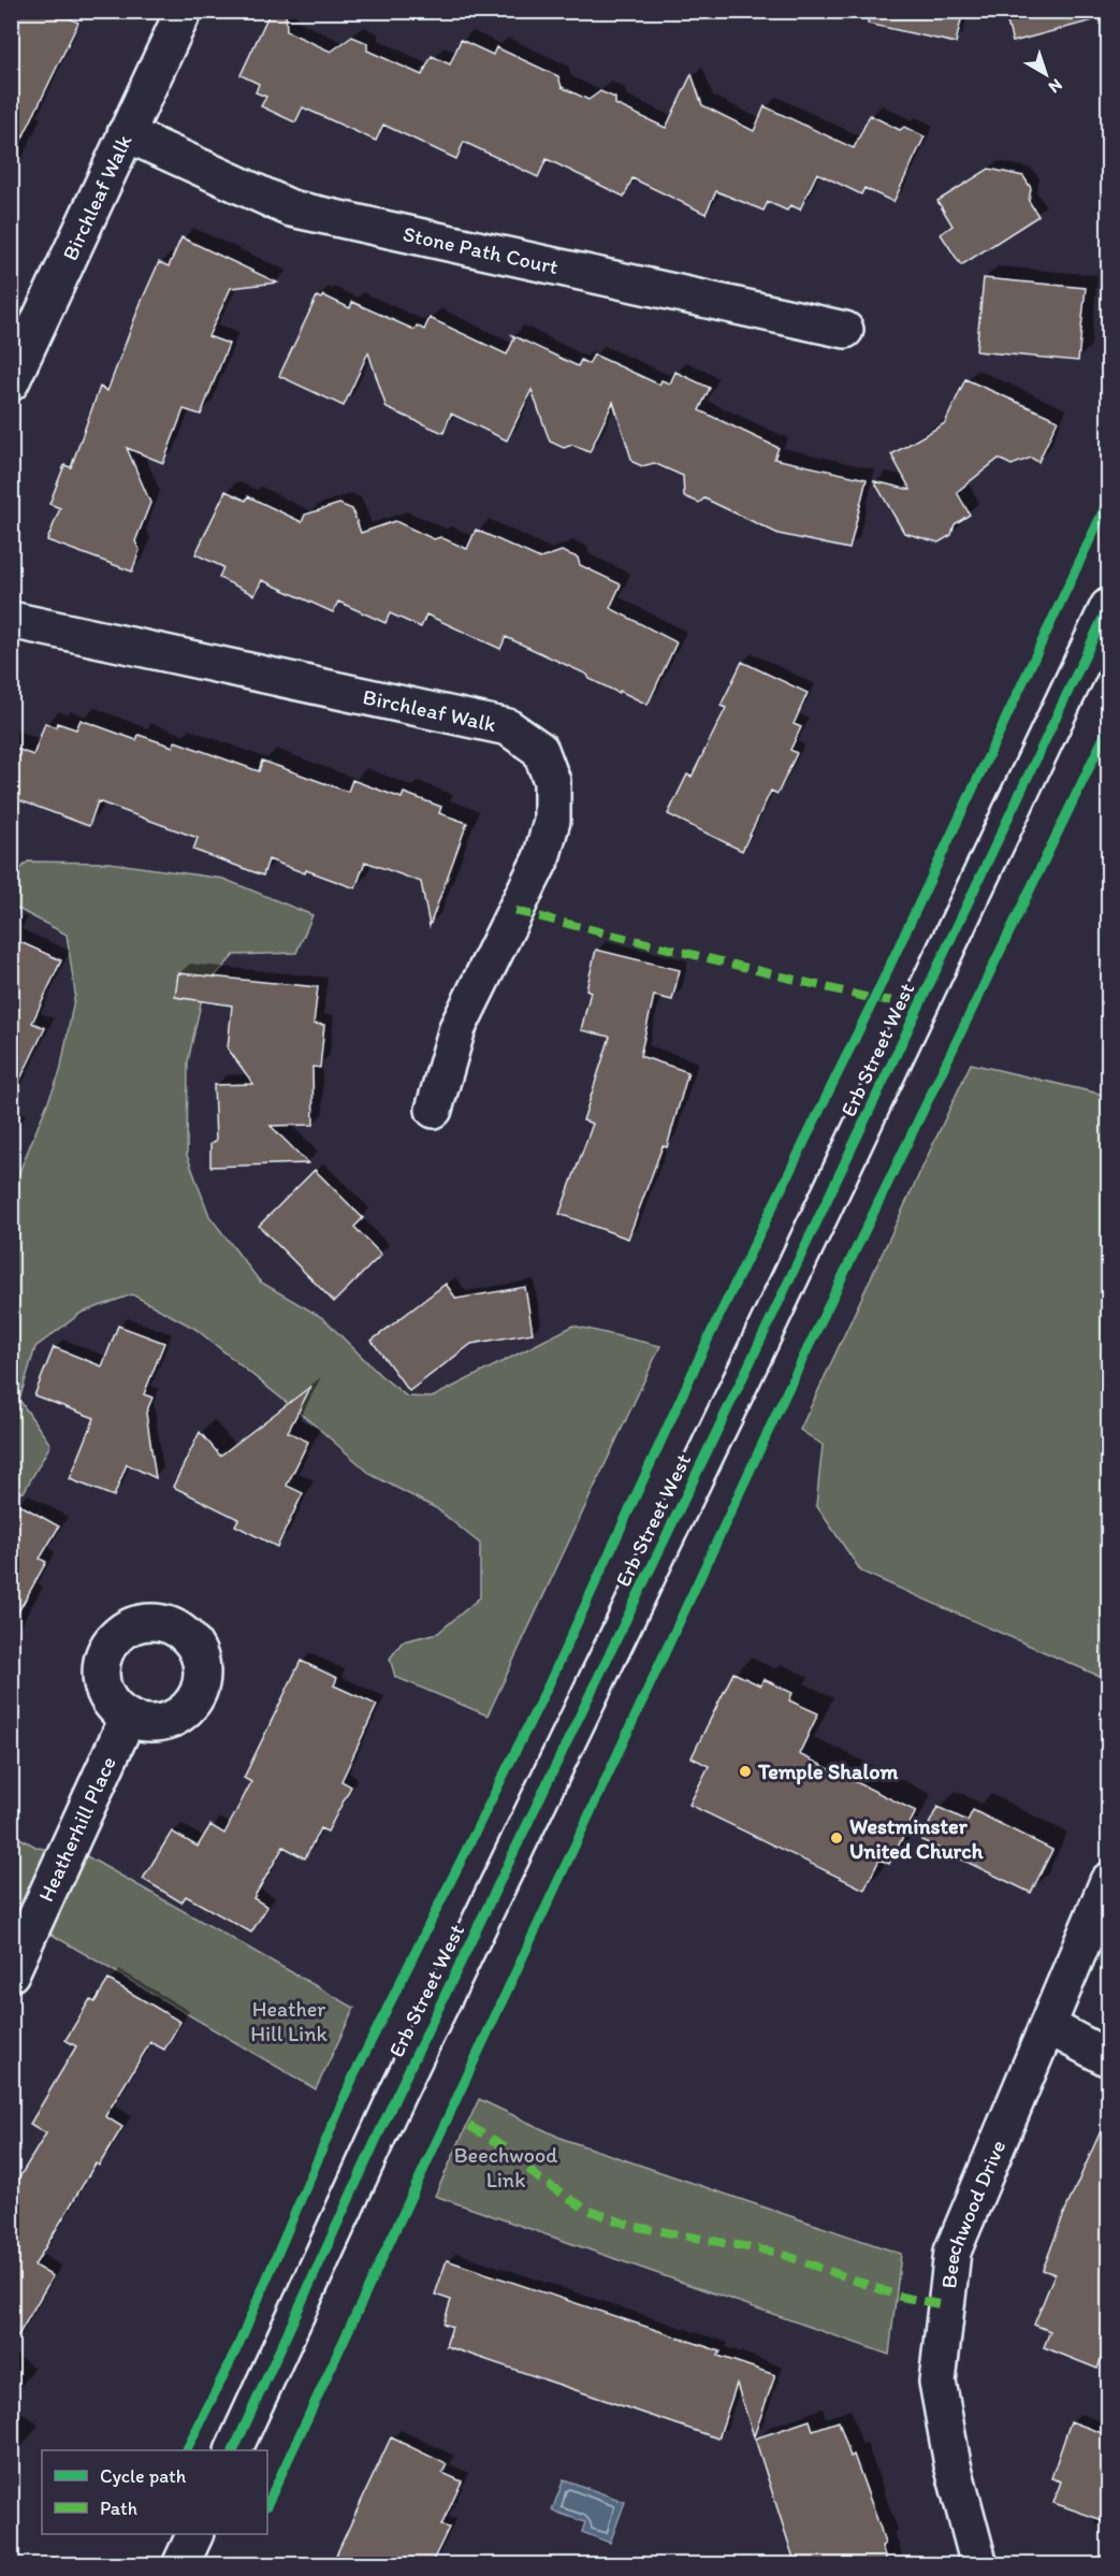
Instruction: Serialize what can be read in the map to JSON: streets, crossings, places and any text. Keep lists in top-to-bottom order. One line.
{"streets":{"street":["Birchleaf Walk","Stone Path Court","Erb Street West","Heatherhill Place","Beechwood Drive"]},"crossings":[["Birchleaf Walk","Stone Path Court"]],"parks":["Heather Hill Link","Beechwood Link"],"places":["Temple Shalom","Westminster United Church"],"legend":["Cycle path","Path"],"north":"bottom right"}
